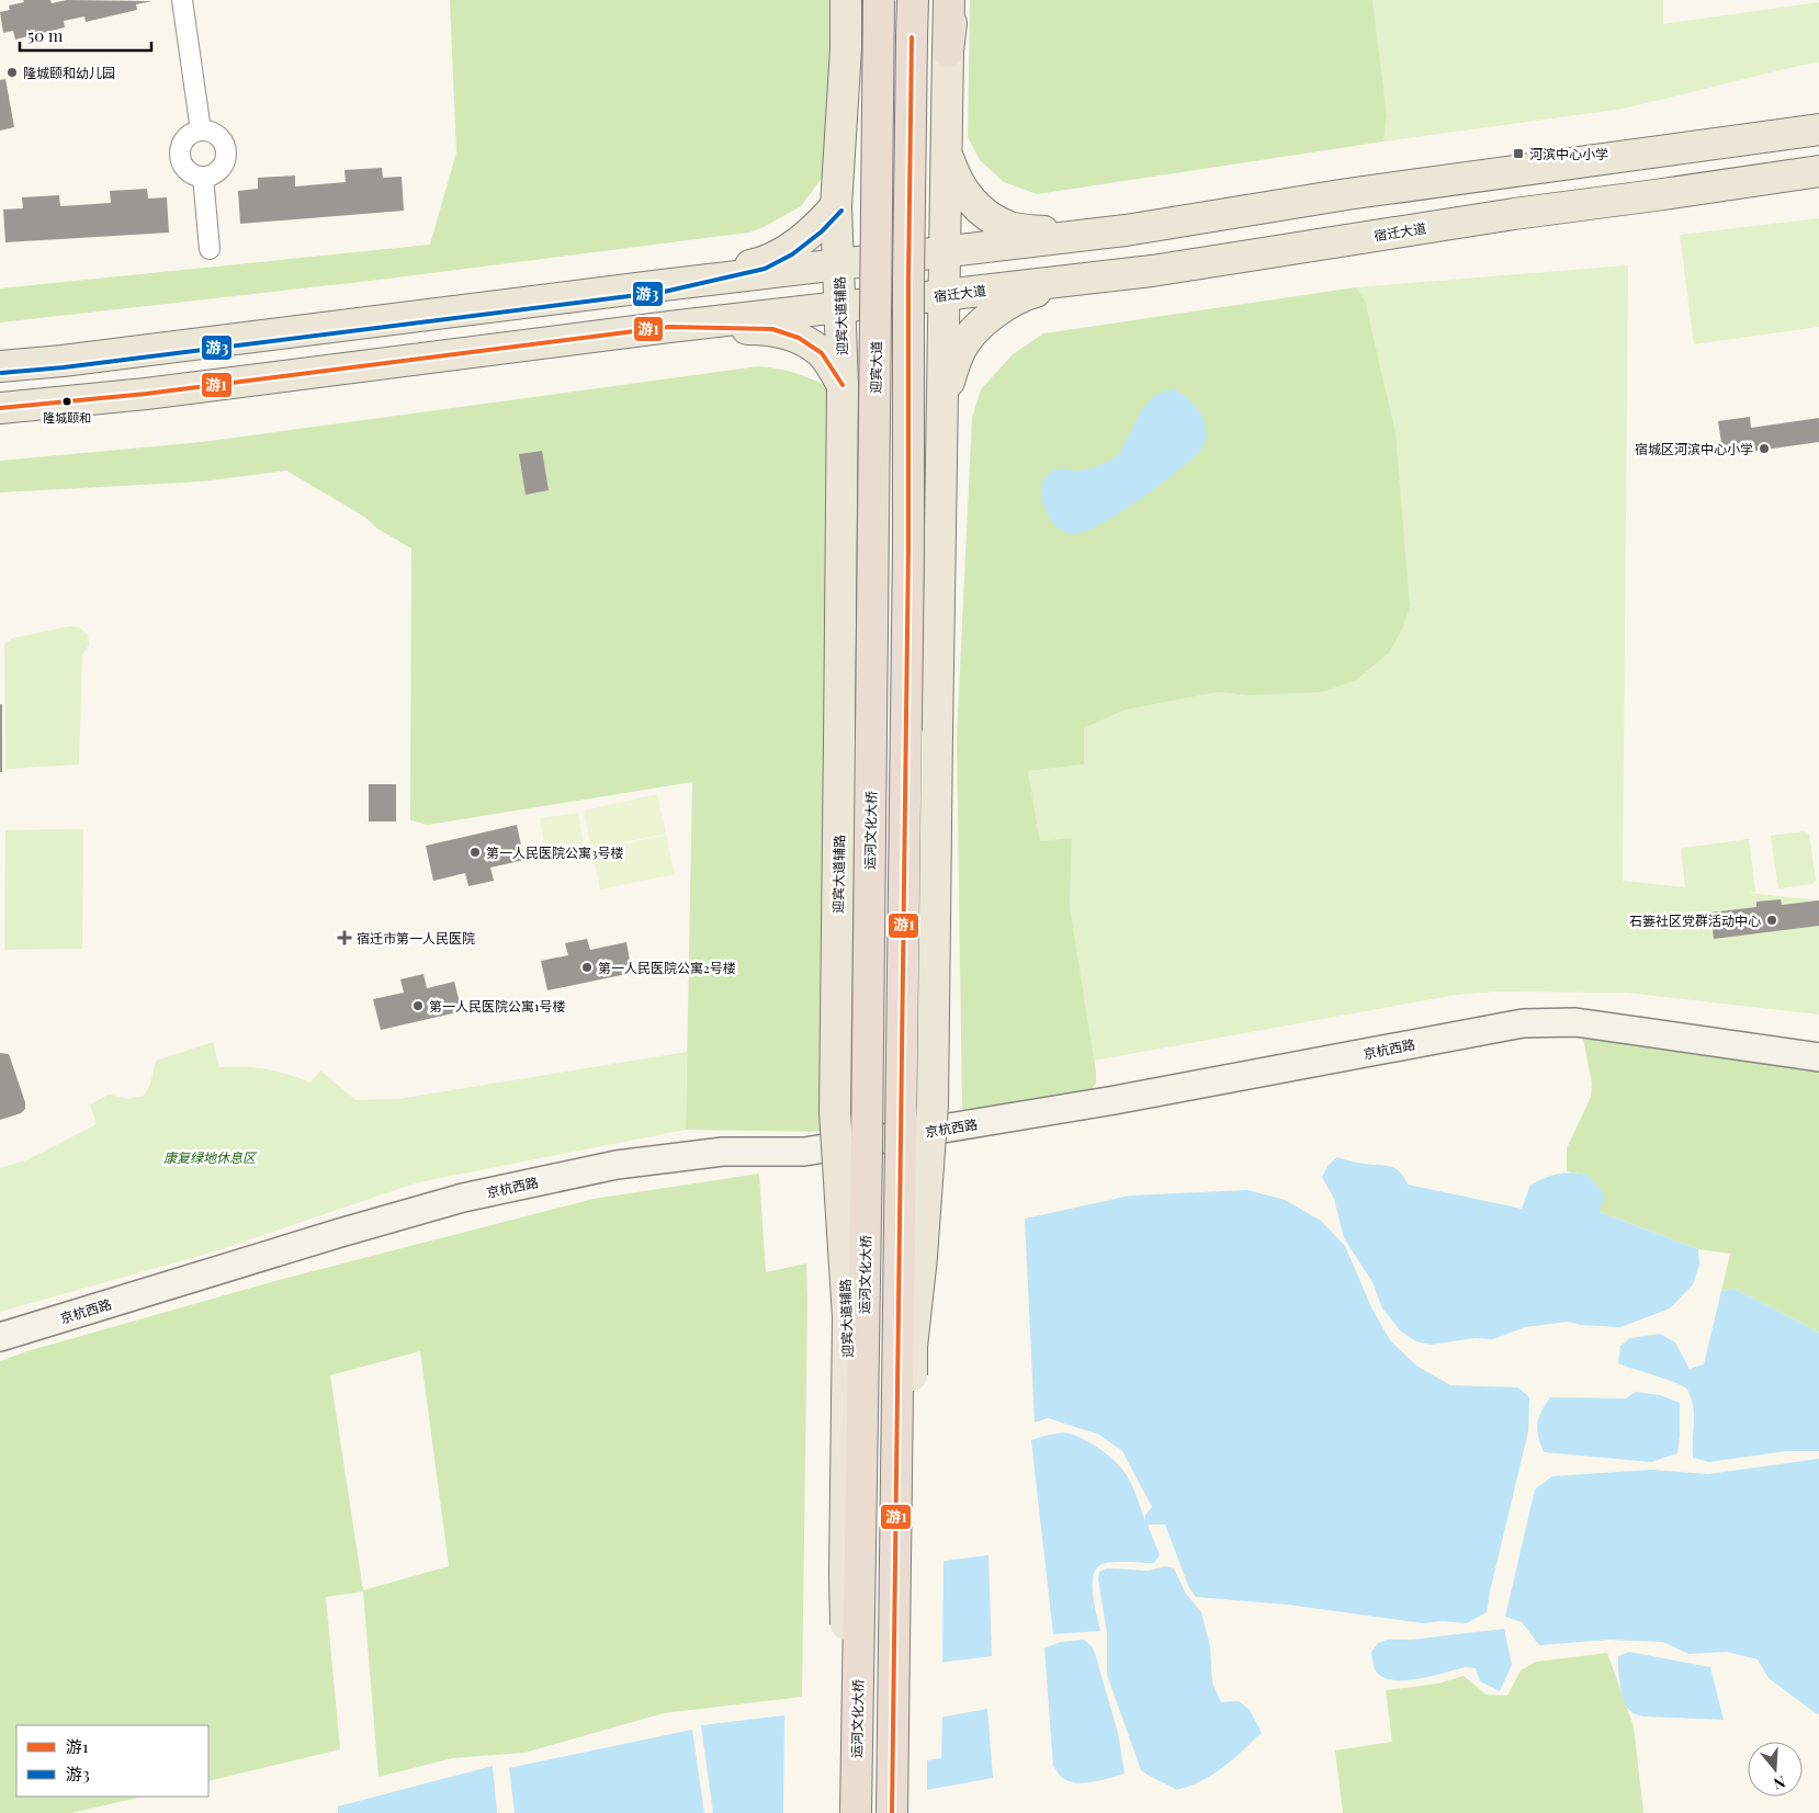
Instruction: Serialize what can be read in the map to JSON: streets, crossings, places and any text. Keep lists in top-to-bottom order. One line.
{"streets":{"highway":["迎宾大道","运河文化大桥"],"main road":["宿迁大道","迎宾大道辅路","京杭西路"]},"crossings":[["宿迁大道","迎宾大道辅路"],["迎宾大道辅路","运河文化大桥"],["迎宾大道","运河文化大桥"]],"parks":["康复绿地休息区"],"places":{"other":["隆城颐和幼儿园","隆城颐和","宿城区河滨中心小学","第一人民医院公寓3号楼","石篓社区党群活动中心","第一人民医院公寓2号楼","第一人民医院公寓1号楼"],"transit":["河滨中心小学"],"health":["宿迁市第一人民医院"]},"lines":["transit line 游1","transit line 游3"],"legend":["游1","游3"],"scale_bar":"50 m","north":"bottom"}
